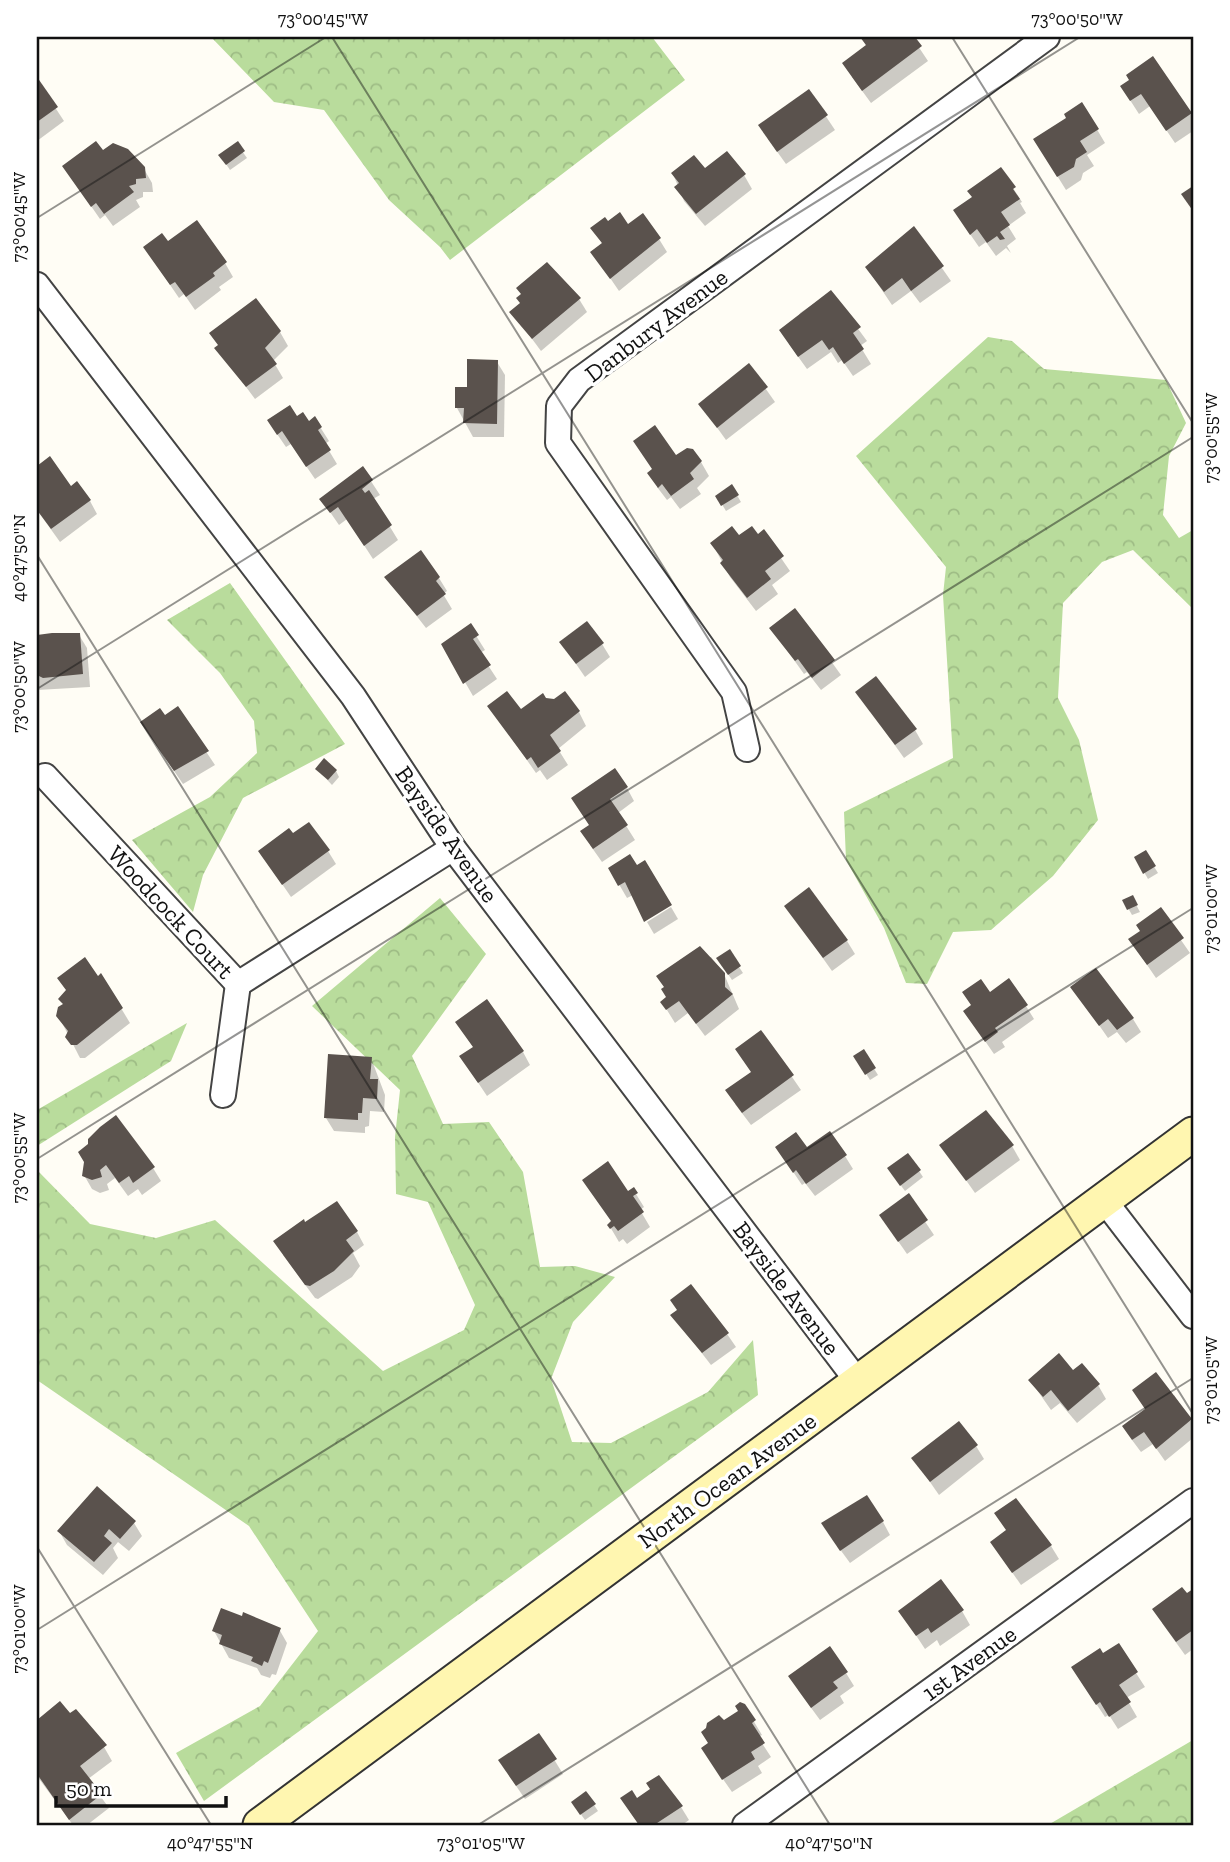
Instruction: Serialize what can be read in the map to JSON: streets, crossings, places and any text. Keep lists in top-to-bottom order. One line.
{"streets":{"main road":["North Ocean Avenue"],"street":["Danbury Avenue","Bayside Avenue","Woodcock Court","1st Avenue"]},"crossings":[["Bayside Avenue","Woodcock Court"],["Bayside Avenue","North Ocean Avenue"]],"scale_bar":"50 m","coordinates":["73°00'45\"W","73°00'50\"W","73°00'55\"W","40°47'50\"N","73°01'00\"W","73°01'05\"W","40°47'55\"N"]}
